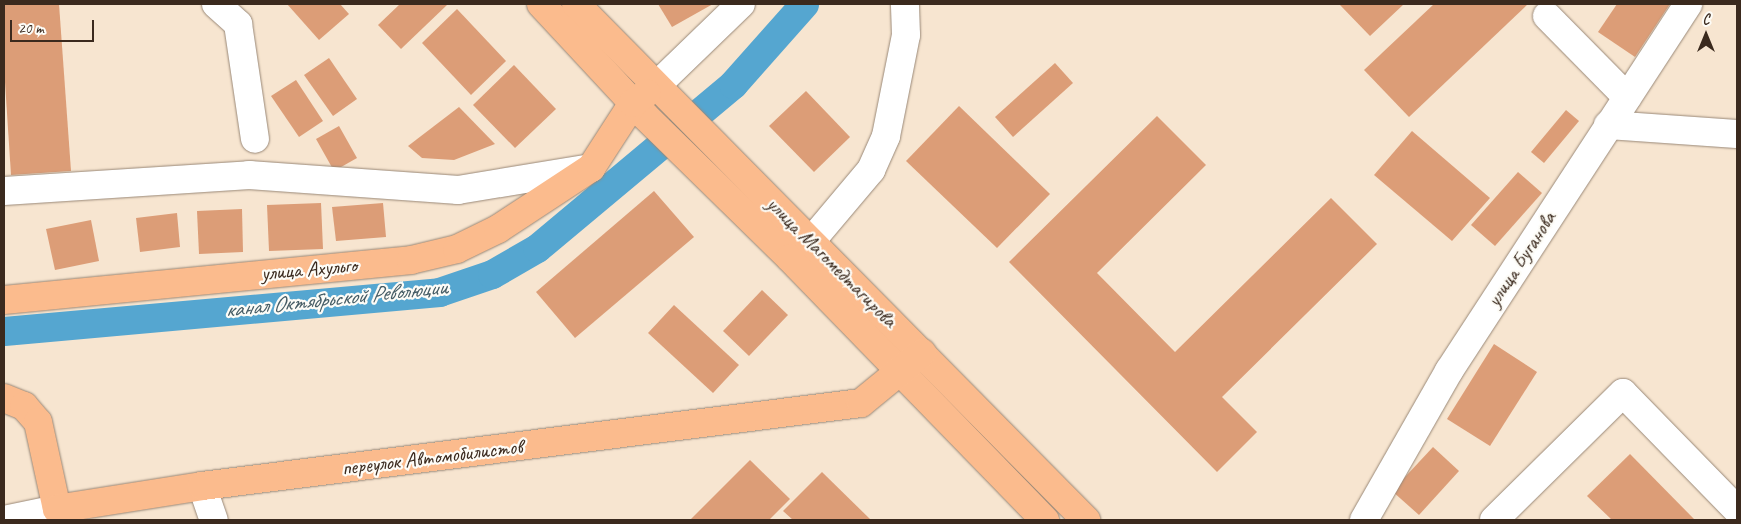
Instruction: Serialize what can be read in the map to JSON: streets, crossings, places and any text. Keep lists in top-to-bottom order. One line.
{"streets":{"main road":["улица Магомедтагирова","улица Ахульго","переулок Автомобилистов"],"street":["улица Буганова"]},"crossings":[["улица Магомедтагирова","переулок Автомобилистов"]],"water":["канал Октябрьской Революции"],"scale_bar":"20 m","north":"top"}
